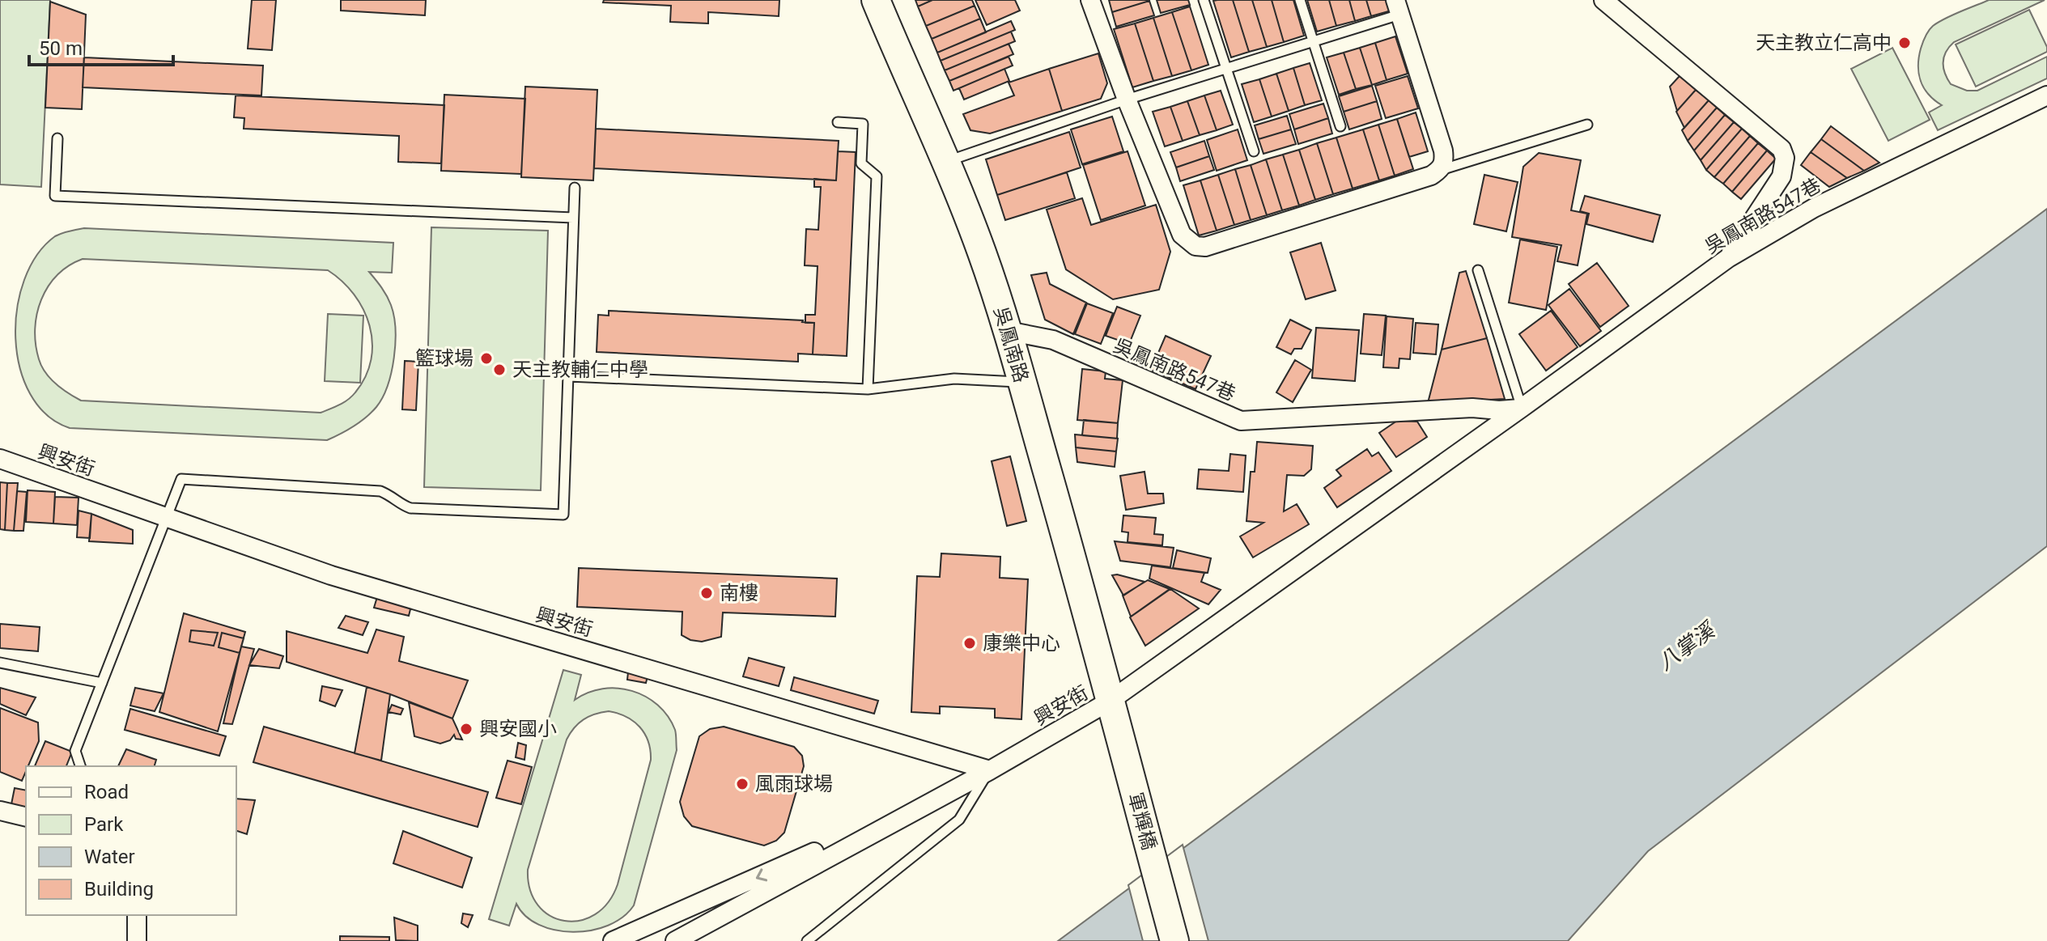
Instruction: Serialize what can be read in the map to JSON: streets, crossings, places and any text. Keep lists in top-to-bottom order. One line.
{"streets":{"main road":["吳鳳南路","軍輝橋"],"street":["吳鳳南路547巷","興安街"]},"crossings":[["吳鳳南路547巷","吳鳳南路"],["吳鳳南路547巷","興安街"],["吳鳳南路547巷","軍輝橋"],["吳鳳南路","興安街"],["吳鳳南路","軍輝橋"],["興安街","軍輝橋"]],"water":["八掌溪"],"places":["天主教立仁高中","籃球場","天主教輔仁中學","南樓","康樂中心","興安國小","風雨球場"],"legend":["Road","Park","Water","Building"],"scale_bar":"50 m"}
